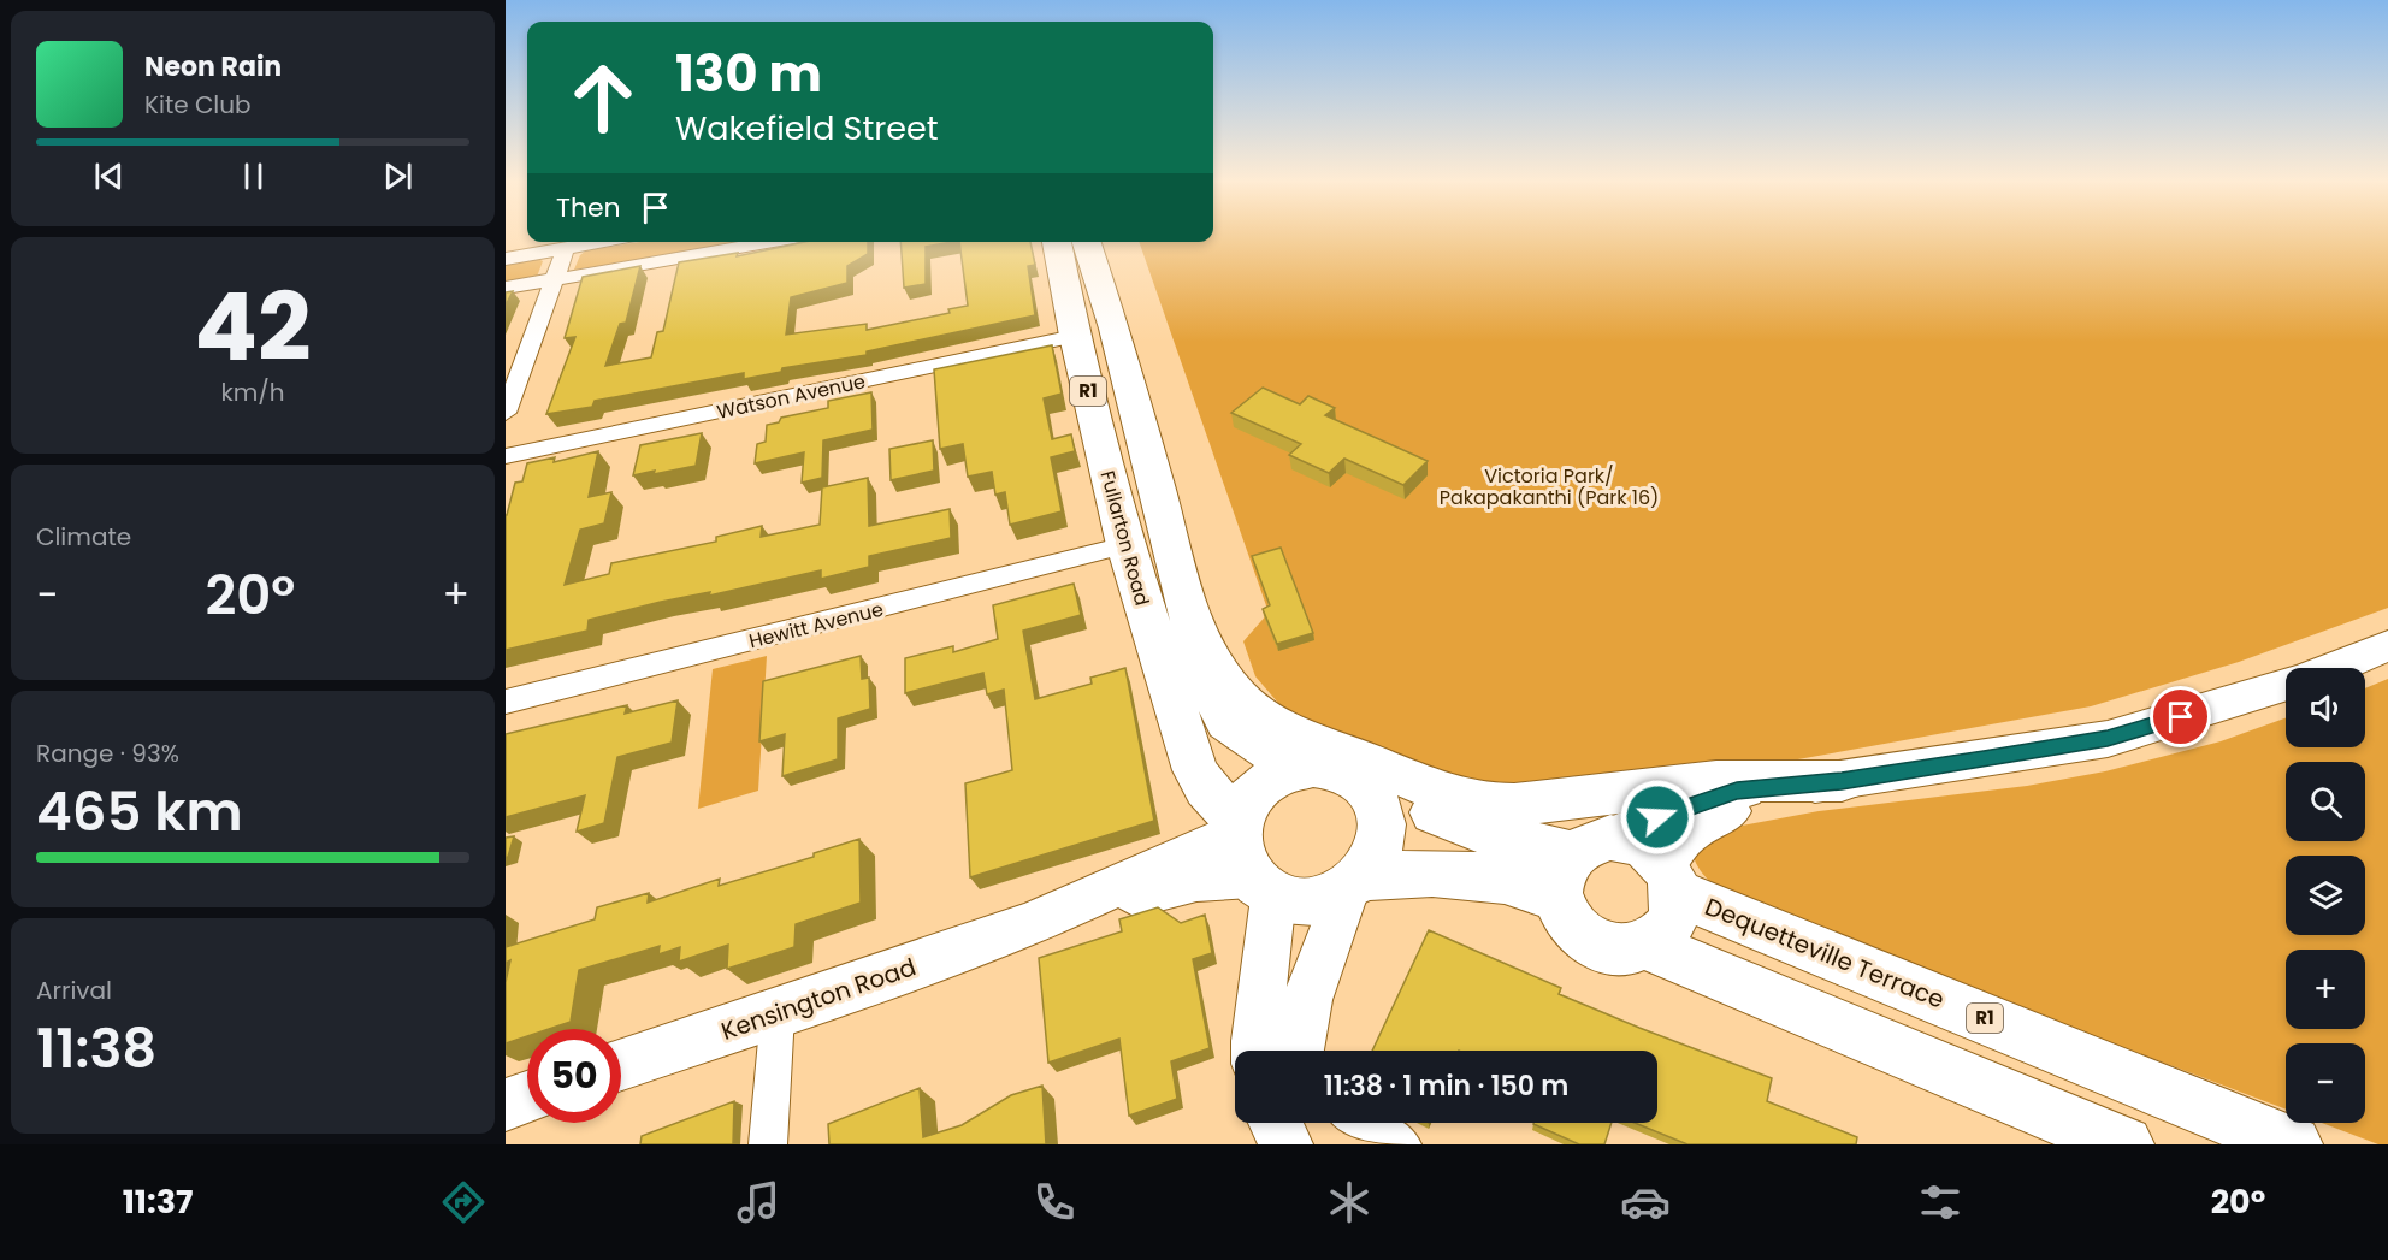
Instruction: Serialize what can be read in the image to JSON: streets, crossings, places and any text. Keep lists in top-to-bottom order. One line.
{"streets":{"highway":["R1","Fullarton Road","Dequetteville Terrace"],"main road":["Kensington Road"],"street":["Watson Avenue","Hewitt Avenue"]},"crossings":[["R1","Fullarton Road"],["R1","Dequetteville Terrace"],["R1","Kensington Road"],["Watson Avenue","Fullarton Road"],["Fullarton Road","Hewitt Avenue"],["Fullarton Road","Kensington Road"]],"parks":["Victoria Park/ Pakapakanthi (Park 16)"],"page":{"turn":["130 m","Wakefield Street"],"song":["Neon Rain","Kite Club"],"then":"Then","tile":[["42","km/h"],"Climate",["Range · 93%","465 km"],["Arrival","11:38"]],"heat":["−","20°","+"],"map_buttons":["+","−"],"limit":"50","trip":"11:38 · 1 min · 150 m","tabs":["11:37","20°"]}}
